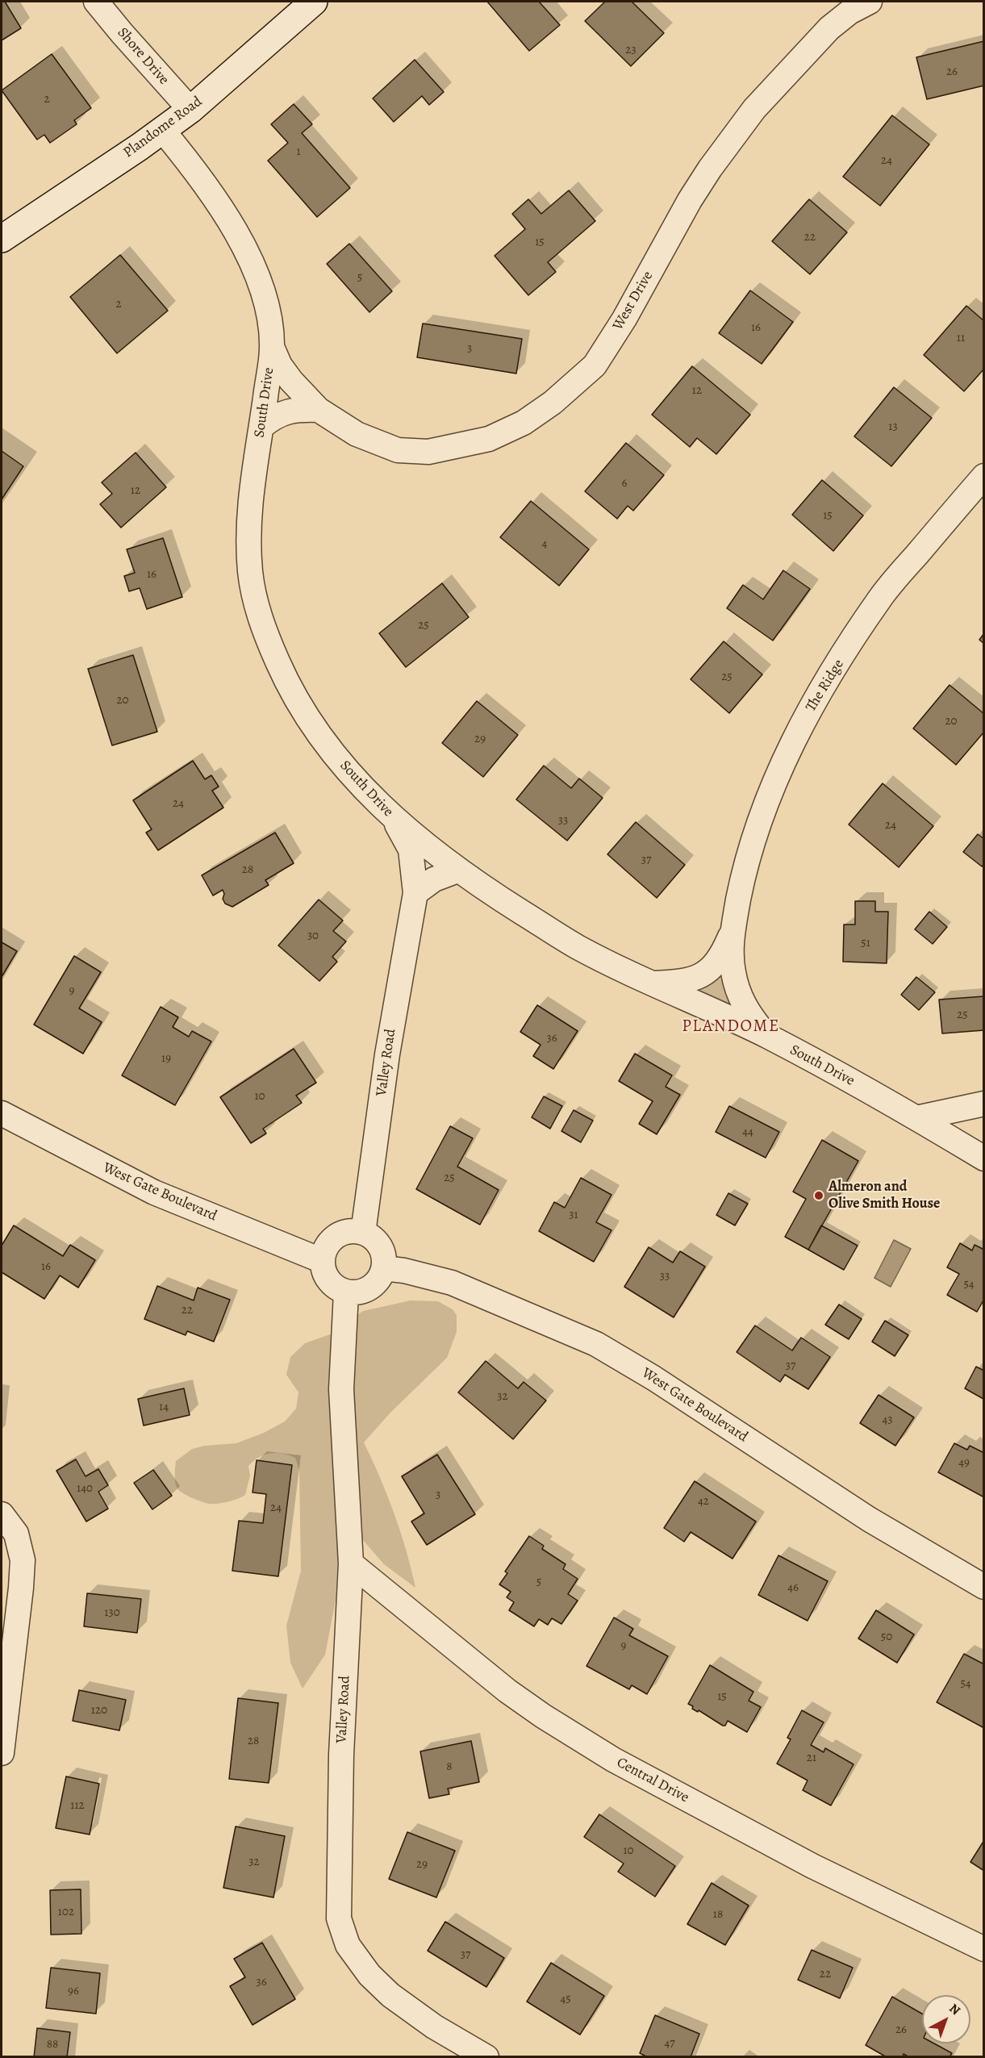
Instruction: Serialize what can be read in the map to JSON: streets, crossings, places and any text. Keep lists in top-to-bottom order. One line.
{"streets":{"main road":["Plandome Road"],"street":["Shore Drive","West Drive","South Drive","The Ridge","Valley Road","West Gate Boulevard","Central Drive"]},"crossings":[["Shore Drive","Plandome Road"],["Plandome Road","South Drive"],["West Drive","South Drive"],["South Drive","The Ridge"],["South Drive","Valley Road"],["Valley Road","West Gate Boulevard"],["Valley Road","Central Drive"]],"districts":["PLANDOME"],"places":["Almeron and Olive Smith House"],"house_numbers":["23","26","2","1","24","22","15","5","2","16","11","3","12","13","6","12","15","4","16","25","25","20","20","29","24","33","24","37","28","30","51","9","25","36","19","10","44","25","31","16","33","54","22","37","32","14","43","49","140","3","42","24","5","46","130","50","9","54","15","120","28","21","8","112","10","32","29","102","18","37","22","36","96","45","26","47","88"],"north":"top right"}
